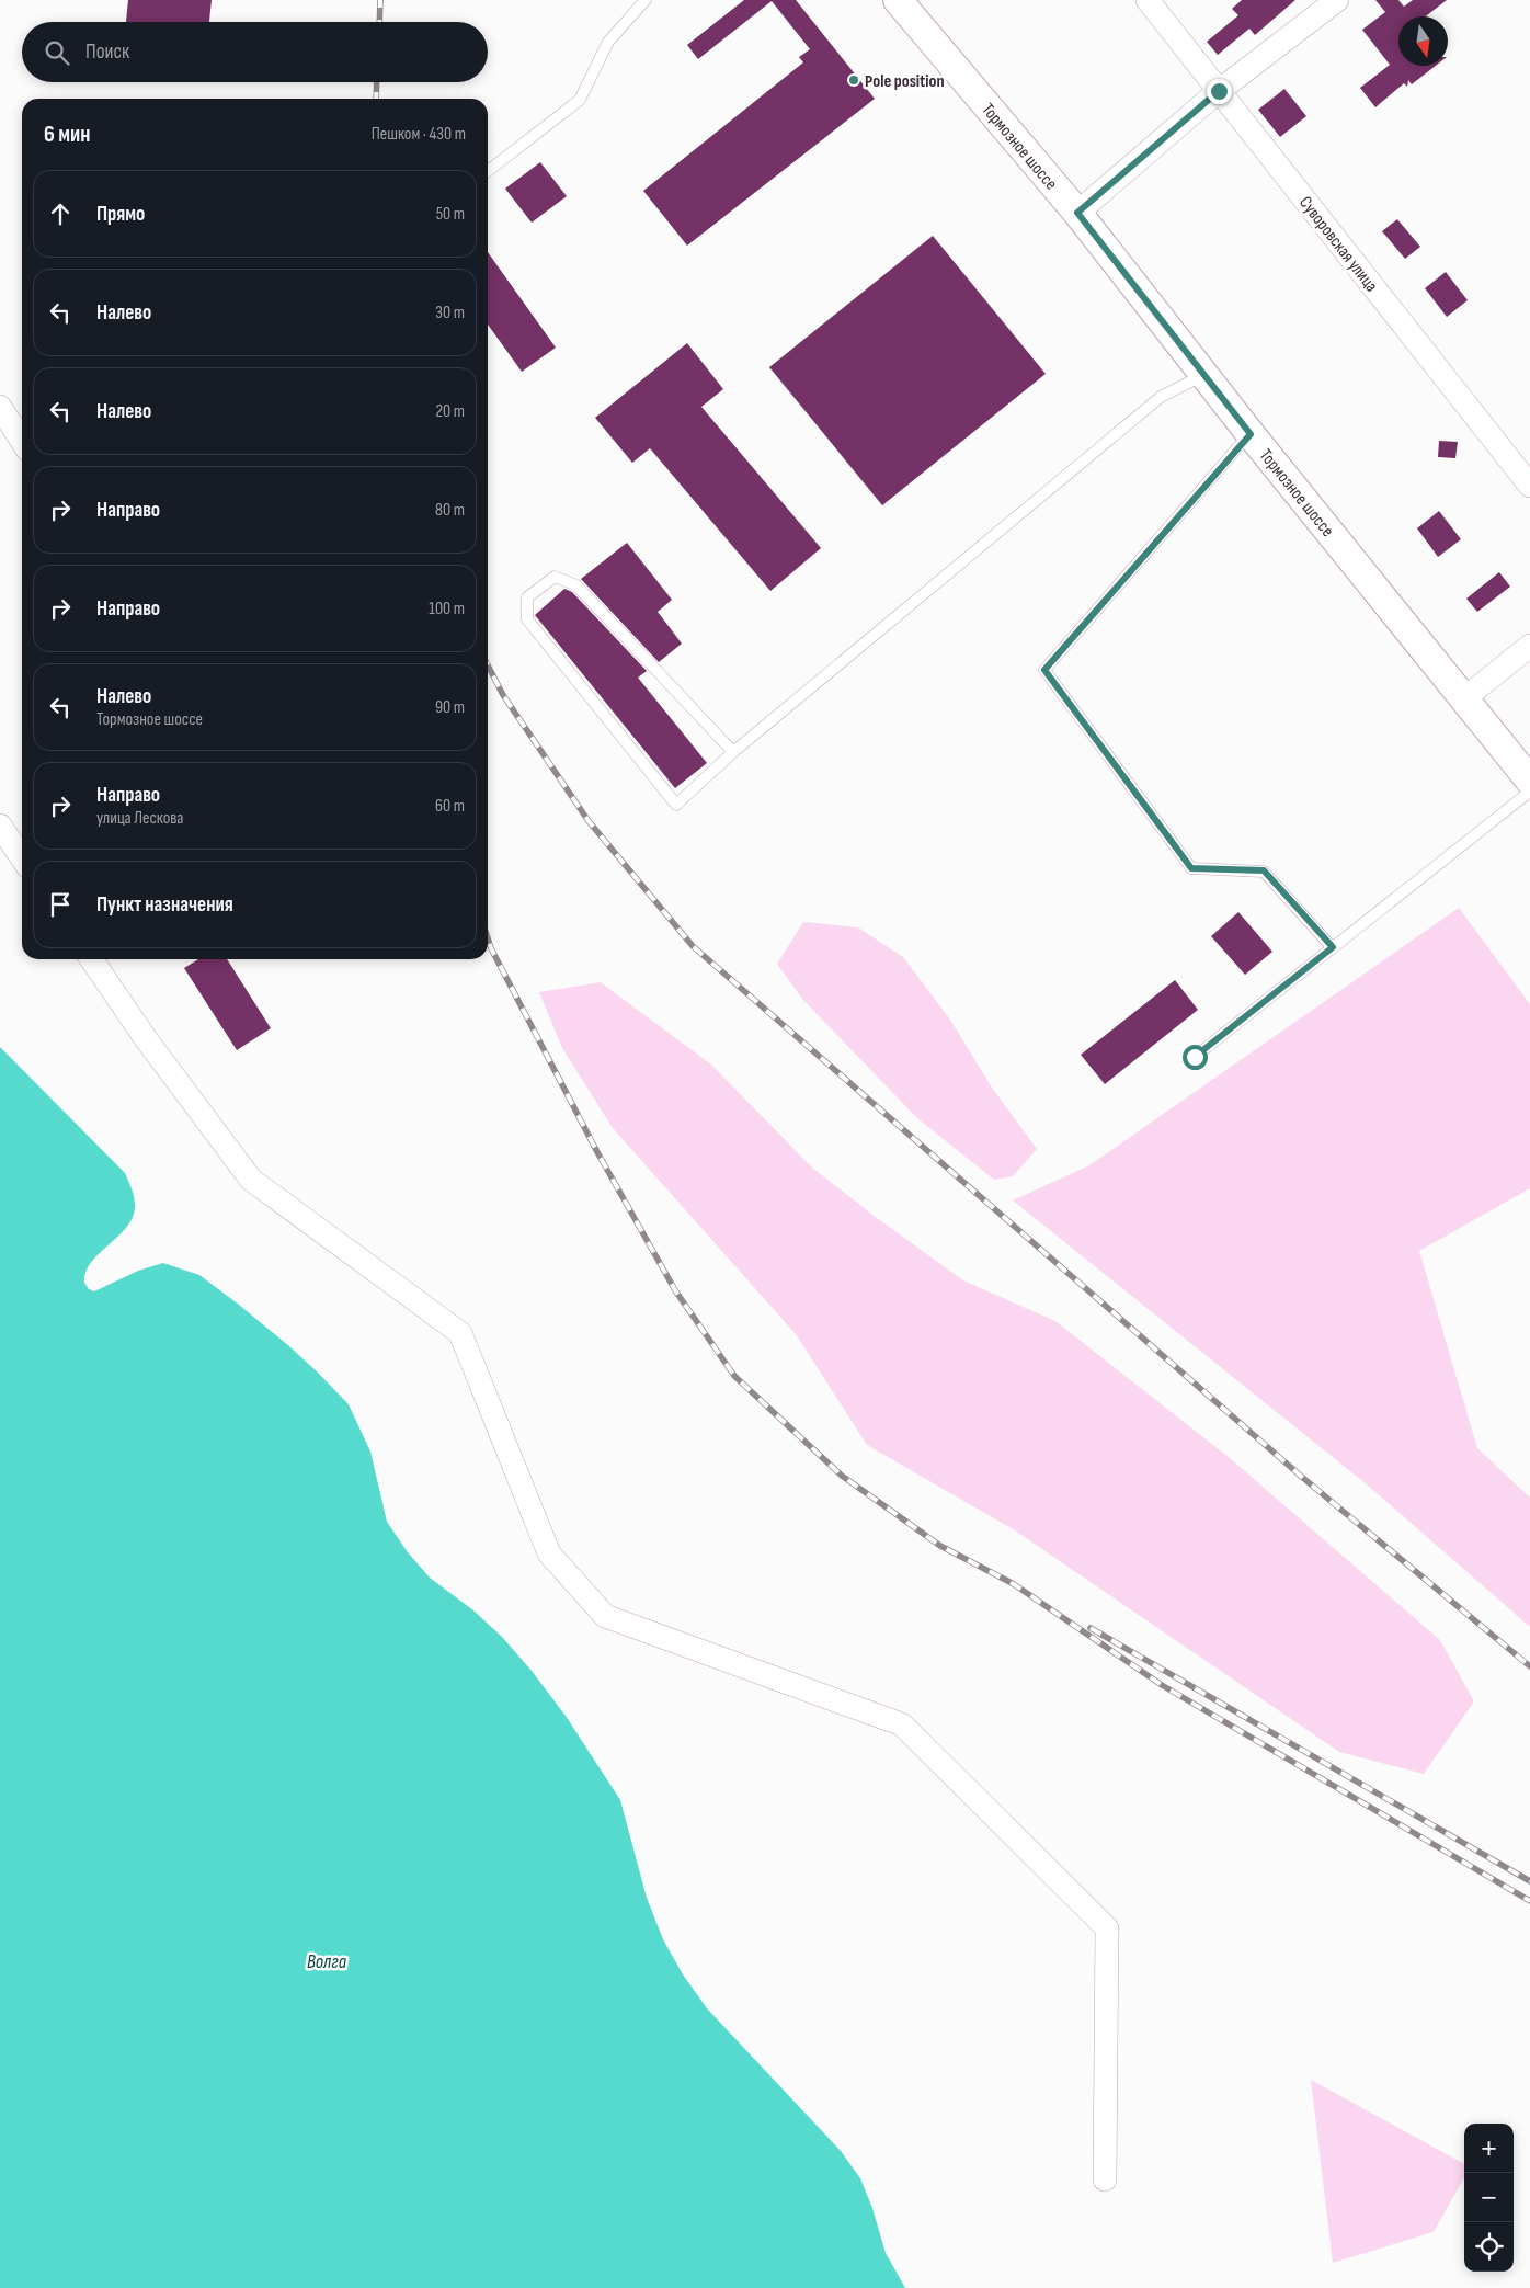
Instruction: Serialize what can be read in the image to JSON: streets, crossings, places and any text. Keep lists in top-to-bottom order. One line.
{"streets":{"street":["Тормозное шоссе","Суворовская улица"]},"water":["Волга"],"places":["Pole position"],"north":"bottom","page":{"search":"Поиск","heading":["6 мин","Пешком · 430 m"],"list":[["Прямо","50 m"],["Налево","30 m"],["Налево","20 m"],["Направо","80 m"],["Направо","100 m"],["Налево","Тормозное шоссе","90 m"],["Направо","улица Лескова","60 m"],"Пункт назначения"],"map_buttons":["+","−"]}}
